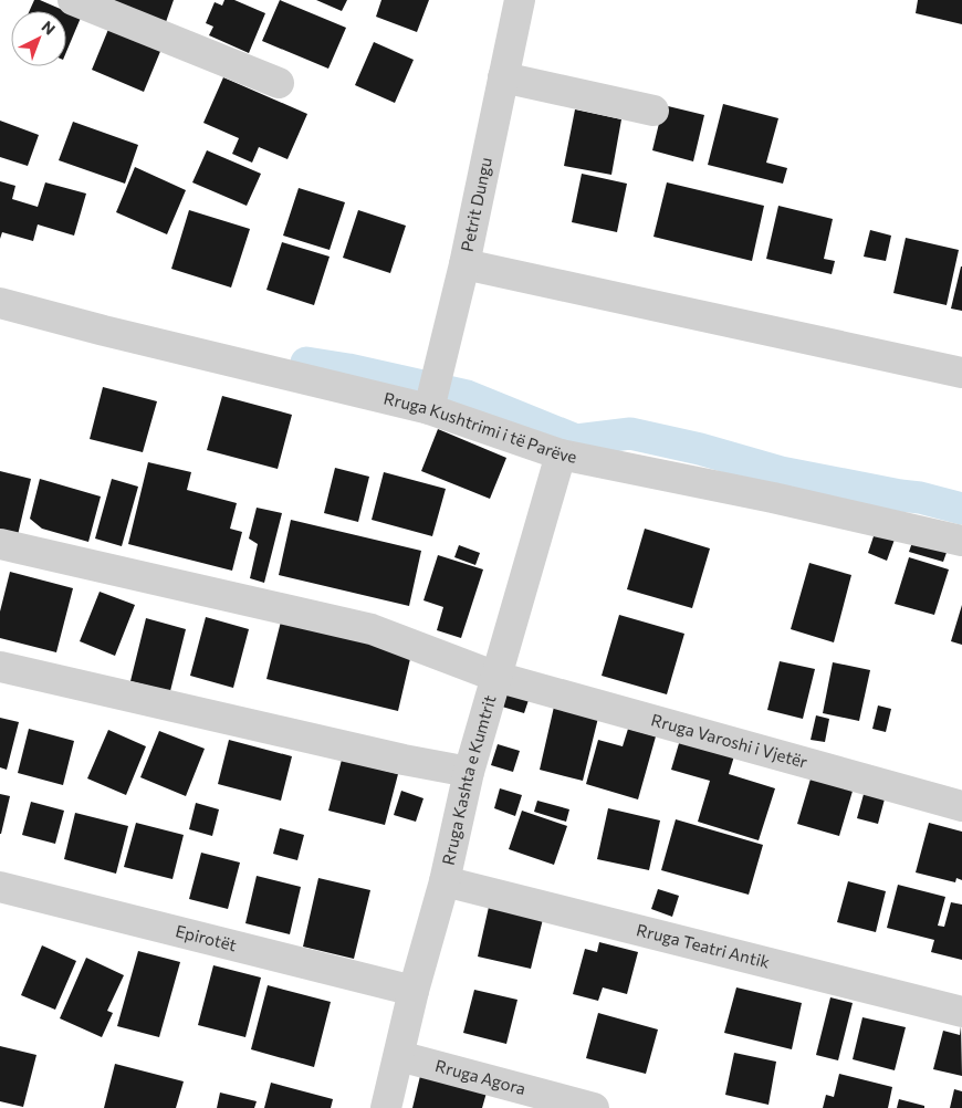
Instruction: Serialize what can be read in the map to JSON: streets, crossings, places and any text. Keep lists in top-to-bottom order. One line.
{"streets":{"street":["Petrit Dungu","Rruga Kushtrimi i të Parëve","Rruga Varoshi i Vjetër","Rruga Kashta e Kumtrit","Epirotët","Rruga Teatri Antik","Rruga Agora"]},"crossings":[["Petrit Dungu","Rruga Kushtrimi i të Parëve"],["Rruga Kushtrimi i të Parëve","Rruga Kashta e Kumtrit"],["Rruga Varoshi i Vjetër","Rruga Kashta e Kumtrit"],["Rruga Kashta e Kumtrit","Epirotët"],["Rruga Kashta e Kumtrit","Rruga Teatri Antik"],["Rruga Kashta e Kumtrit","Rruga Agora"]],"north":"top right"}
